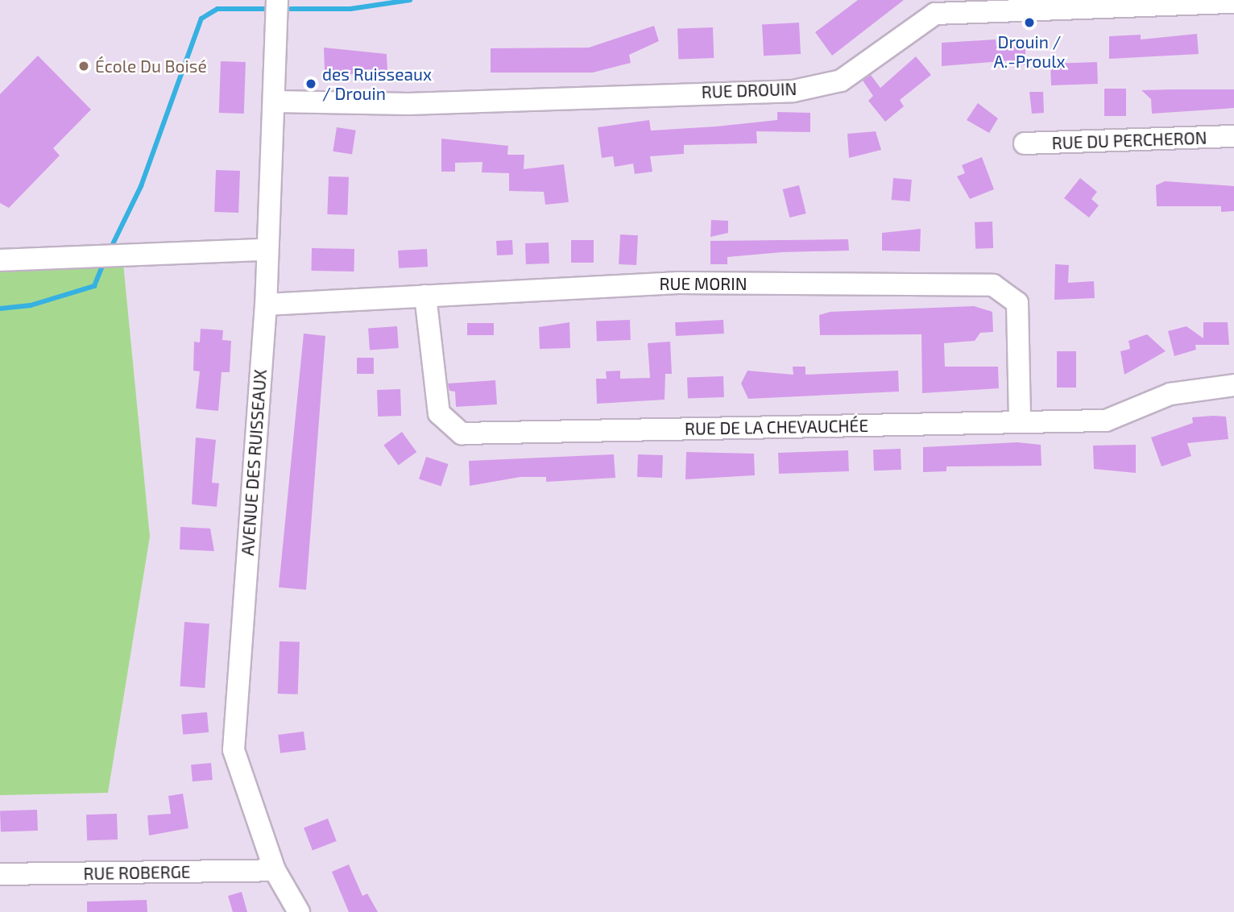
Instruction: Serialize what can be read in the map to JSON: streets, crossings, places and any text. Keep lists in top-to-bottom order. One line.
{"streets":{"street":["RUE DROUIN","RUE DU PERCHERON","RUE MORIN","RUE DE LA CHEVAUCHÉE","AVENUE DES RUISSEAUX","RUE ROBERGE"]},"crossings":[["RUE DROUIN","AVENUE DES RUISSEAUX"],["RUE MORIN","RUE DE LA CHEVAUCHÉE"],["RUE MORIN","AVENUE DES RUISSEAUX"],["AVENUE DES RUISSEAUX","RUE ROBERGE"]],"places":["Drouin / A.-Proulx","École Du Boisé","des Ruisseaux / Drouin"]}
